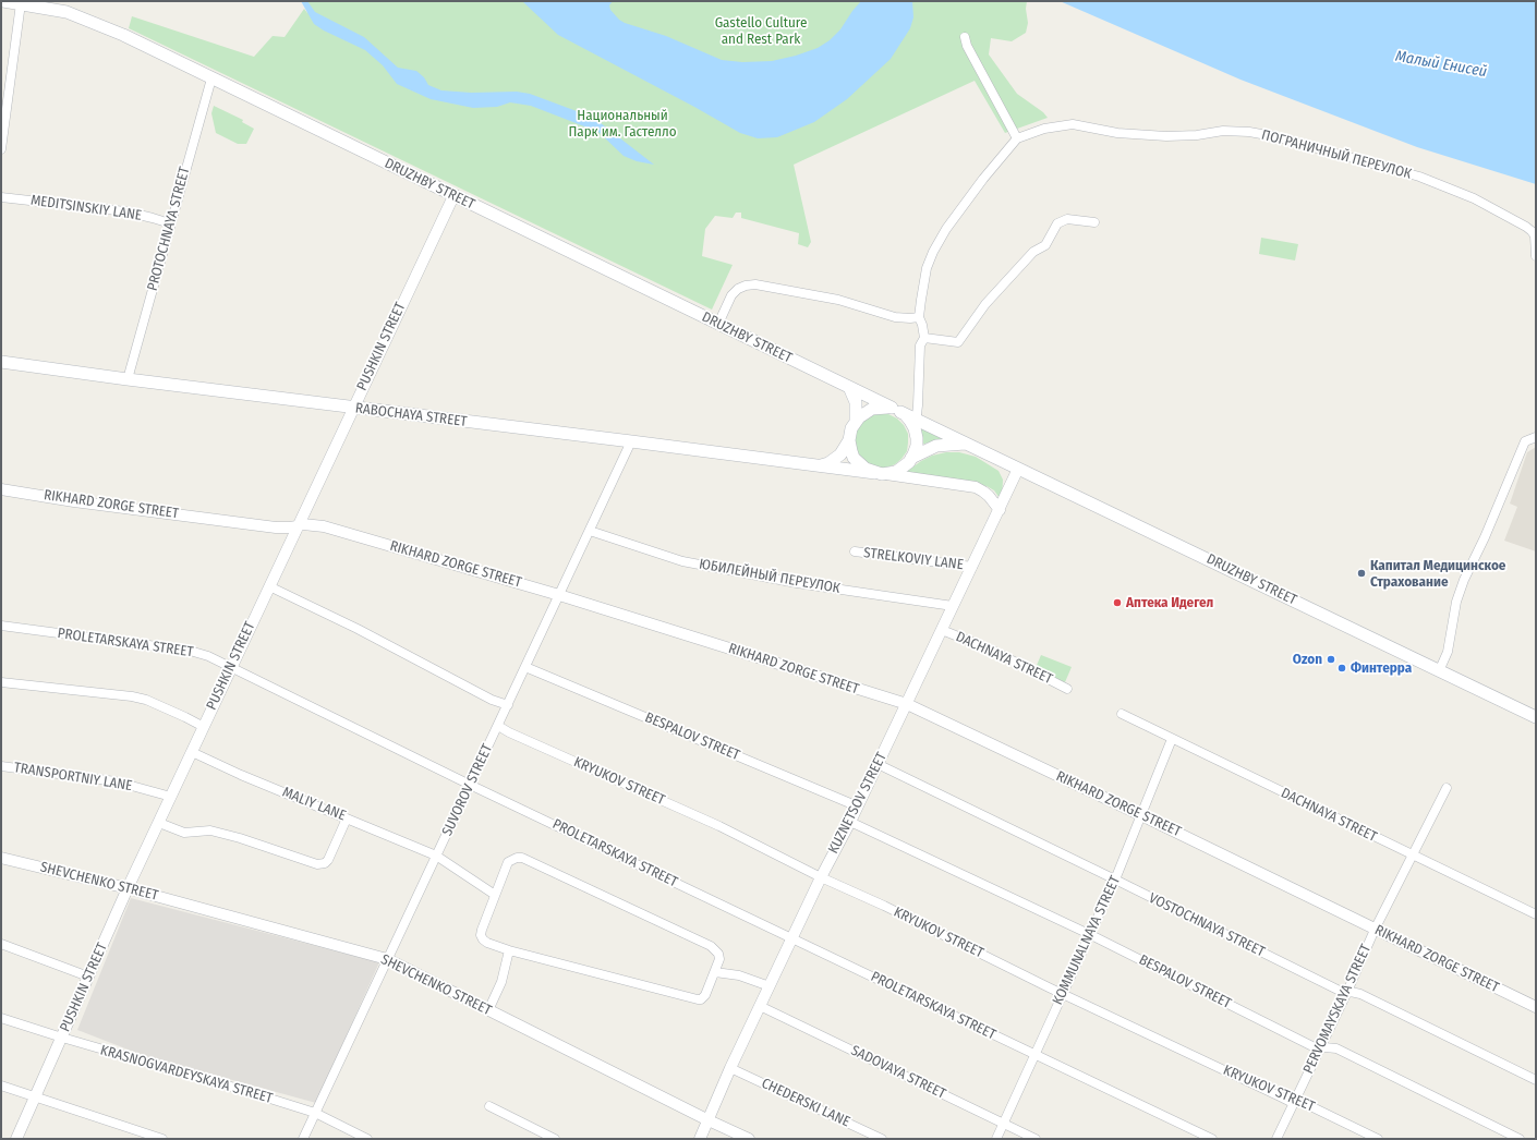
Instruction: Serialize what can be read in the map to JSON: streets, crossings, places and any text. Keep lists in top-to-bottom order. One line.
{"streets":{"main road":["DRUZHBY STREET","RABOCHAYA STREET"],"street":["ПОГРАНИЧНЫЙ ПЕРЕУЛОК","MEDITSINSKIY LANE","PROTOCHNAYA STREET","PUSHKIN STREET","RIKHARD ZORGE STREET","STRELKOVIY LANE","ЮБИЛЕЙНЫЙ ПЕРЕУЛОК","PROLETARSKAYA STREET","DACHNAYA STREET","BESPALOV STREET","TRANSPORTNIY LANE","KRYUKOV STREET","SUVOROV STREET","KUZNETSOV STREET","MALIY LANE","SHEVCHENKO STREET","VOSTOCHNAYA STREET","KOMMUNALNAYA STREET","PERVOMAYSKAYA STREET","SADOVAYA STREET","KRASNOGVARDEYSKAYA STREET","CHEDERSKI LANE"]},"crossings":[["DRUZHBY STREET","PROTOCHNAYA STREET"],["DRUZHBY STREET","PUSHKIN STREET"],["DRUZHBY STREET","RABOCHAYA STREET"],["DRUZHBY STREET","KUZNETSOV STREET"],["MEDITSINSKIY LANE","PROTOCHNAYA STREET"],["PROTOCHNAYA STREET","RABOCHAYA STREET"],["PUSHKIN STREET","RABOCHAYA STREET"],["PUSHKIN STREET","RIKHARD ZORGE STREET"],["PUSHKIN STREET","PROLETARSKAYA STREET"],["PUSHKIN STREET","TRANSPORTNIY LANE"],["PUSHKIN STREET","MALIY LANE"],["PUSHKIN STREET","SHEVCHENKO STREET"],["PUSHKIN STREET","KRASNOGVARDEYSKAYA STREET"],["RABOCHAYA STREET","SUVOROV STREET"],["RIKHARD ZORGE STREET","SUVOROV STREET"],["RIKHARD ZORGE STREET","KUZNETSOV STREET"],["RIKHARD ZORGE STREET","KOMMUNALNAYA STREET"],["RIKHARD ZORGE STREET","PERVOMAYSKAYA STREET"],["STRELKOVIY LANE","KUZNETSOV STREET"],["ЮБИЛЕЙНЫЙ ПЕРЕУЛОК","SUVOROV STREET"],["ЮБИЛЕЙНЫЙ ПЕРЕУЛОК","KUZNETSOV STREET"],["PROLETARSKAYA STREET","SUVOROV STREET"],["PROLETARSKAYA STREET","KUZNETSOV STREET"],["PROLETARSKAYA STREET","KOMMUNALNAYA STREET"],["DACHNAYA STREET","KUZNETSOV STREET"],["DACHNAYA STREET","KOMMUNALNAYA STREET"],["DACHNAYA STREET","PERVOMAYSKAYA STREET"],["BESPALOV STREET","SUVOROV STREET"],["BESPALOV STREET","KUZNETSOV STREET"],["BESPALOV STREET","KOMMUNALNAYA STREET"],["BESPALOV STREET","PERVOMAYSKAYA STREET"],["KRYUKOV STREET","SUVOROV STREET"],["KRYUKOV STREET","KUZNETSOV STREET"],["KRYUKOV STREET","KOMMUNALNAYA STREET"],["KRYUKOV STREET","PERVOMAYSKAYA STREET"],["SUVOROV STREET","MALIY LANE"],["SUVOROV STREET","SHEVCHENKO STREET"],["SUVOROV STREET","KRASNOGVARDEYSKAYA STREET"],["KUZNETSOV STREET","SHEVCHENKO STREET"],["KUZNETSOV STREET","VOSTOCHNAYA STREET"],["KUZNETSOV STREET","SADOVAYA STREET"],["KUZNETSOV STREET","CHEDERSKI LANE"],["VOSTOCHNAYA STREET","KOMMUNALNAYA STREET"],["VOSTOCHNAYA STREET","PERVOMAYSKAYA STREET"],["KOMMUNALNAYA STREET","SADOVAYA STREET"]],"water":["Малый Енисей"],"parks":["Gastello Culture and Rest Park","Национальный Парк им. Гастелло"],"places":["Капитал Медицинское Страхование","Аптека Идегел","Ozon","Финтерра"]}
